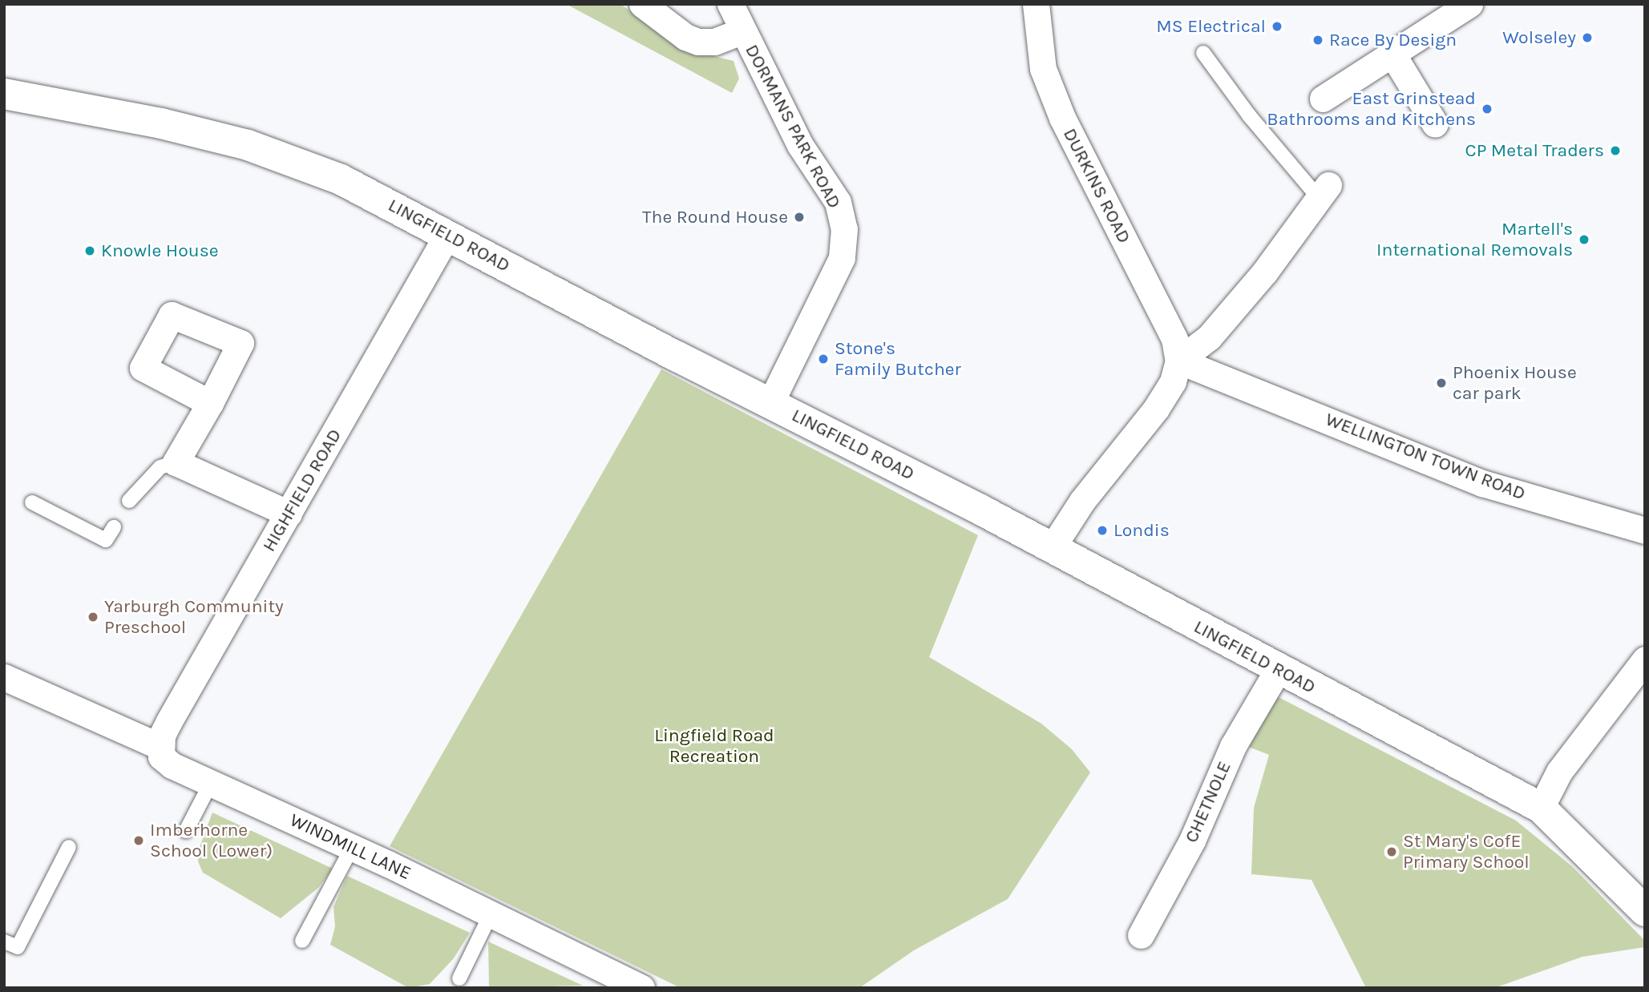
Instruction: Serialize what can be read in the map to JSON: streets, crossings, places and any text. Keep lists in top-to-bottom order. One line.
{"streets":{"street":["DORMANS PARK ROAD","DURKINS ROAD","LINGFIELD ROAD","WELLINGTON TOWN ROAD","HIGHFIELD ROAD","CHETNOLE","WINDMILL LANE"]},"crossings":[["DORMANS PARK ROAD","LINGFIELD ROAD"],["DURKINS ROAD","WELLINGTON TOWN ROAD"],["LINGFIELD ROAD","HIGHFIELD ROAD"],["LINGFIELD ROAD","CHETNOLE"],["HIGHFIELD ROAD","WINDMILL LANE"]],"parks":["Lingfield Road Recreation"],"places":["MS Electrical","Wolseley","Race By Design","East Grinstead Bathrooms and Kitchens","CP Metal Traders","The Round House","Martell's International Removals","Knowle House","Stone's Family Butcher","Phoenix House car park","Londis","Yarburgh Community Preschool","Imberhorne School (Lower)","St Mary's CofE Primary School"]}
